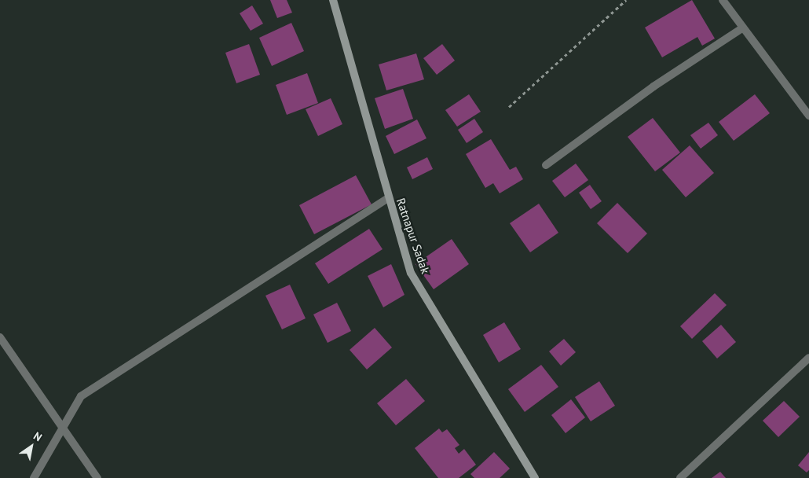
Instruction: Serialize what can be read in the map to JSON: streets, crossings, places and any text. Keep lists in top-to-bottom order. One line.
{"streets":{"main road":["Ratnapur Sadak"]},"north":"top right"}
